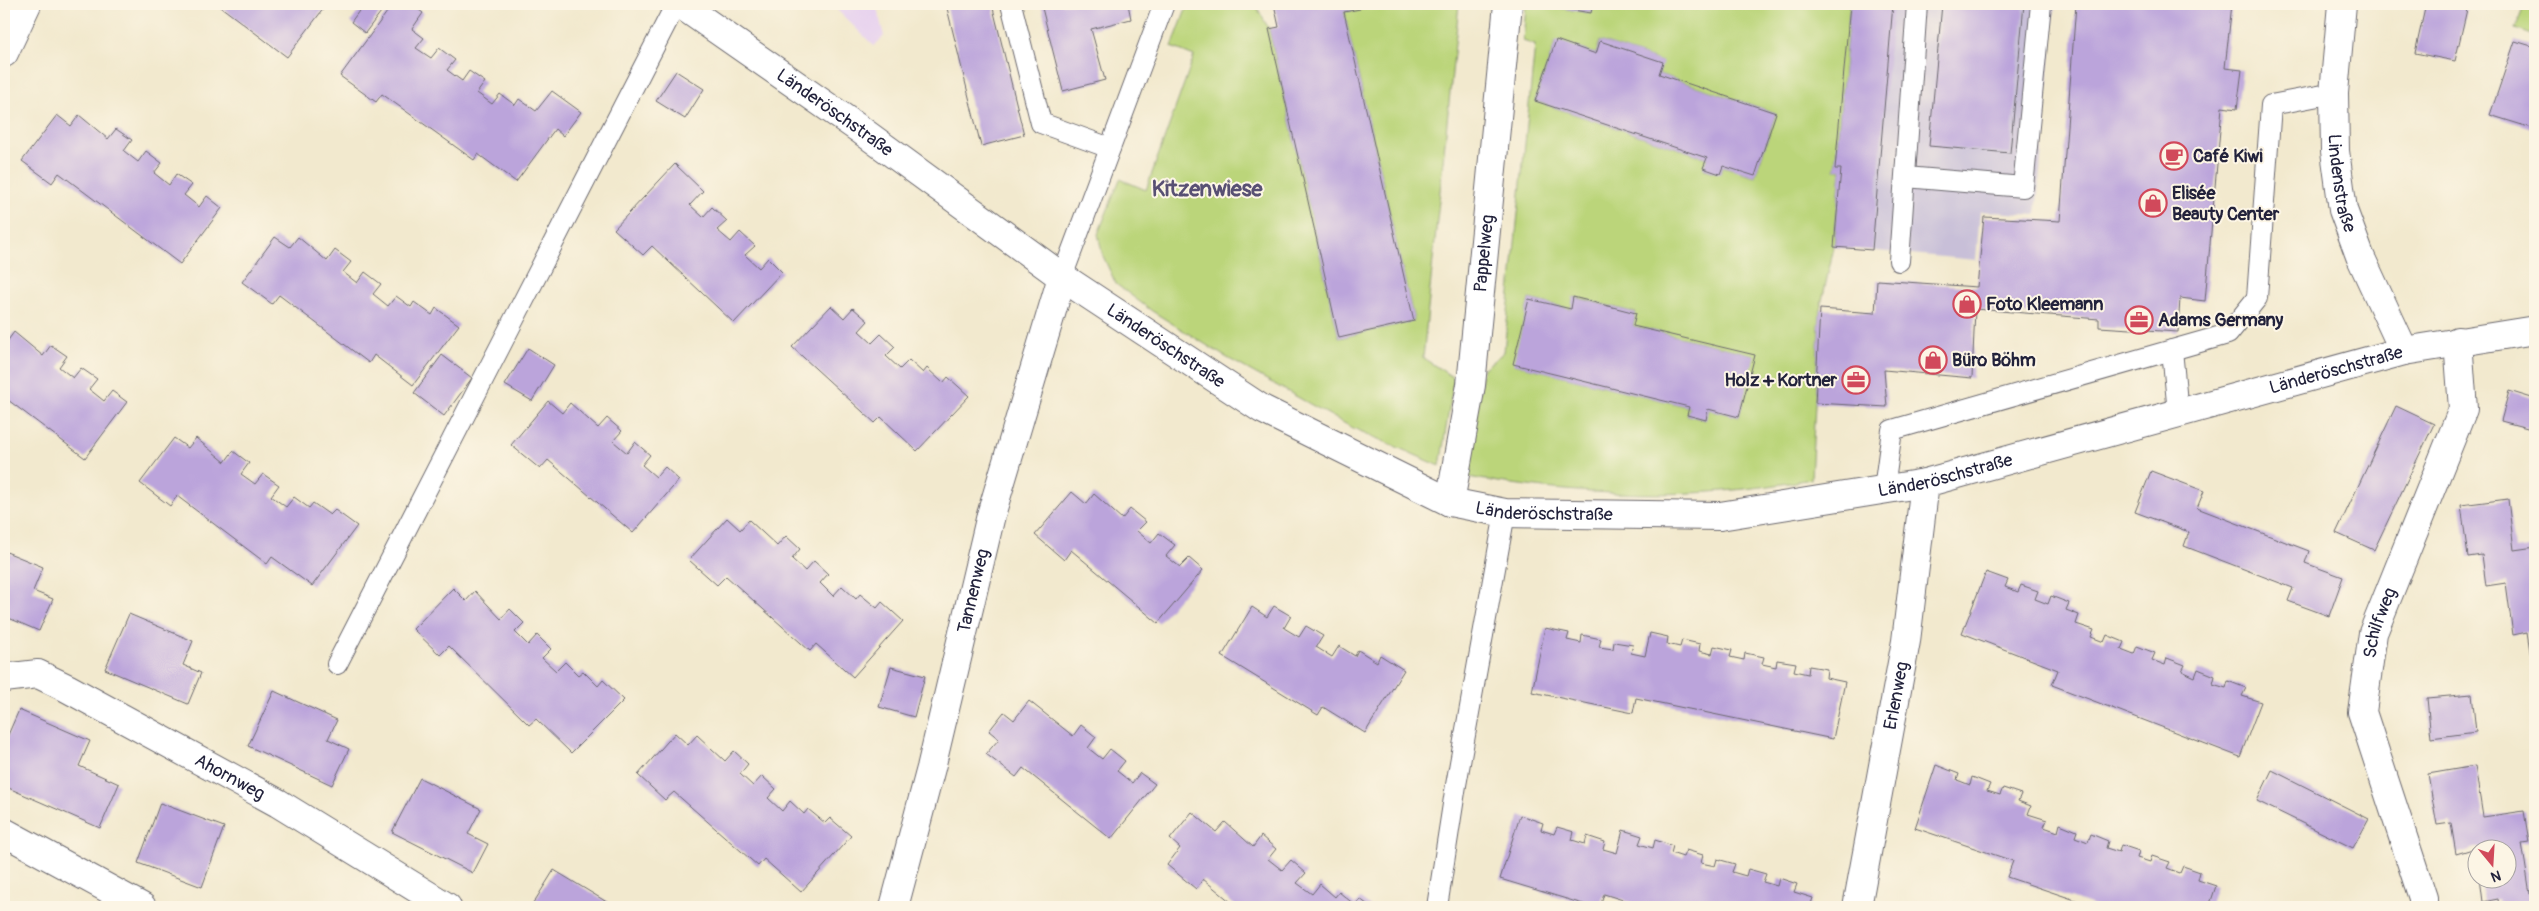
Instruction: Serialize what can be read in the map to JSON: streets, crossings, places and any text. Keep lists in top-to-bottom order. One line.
{"streets":{"street":["Länderöschstraße","Lindenstraße","Pappelweg","Tannenweg","Schilfweg","Erlenweg","Ahornweg"]},"crossings":[["Länderöschstraße","Lindenstraße"],["Länderöschstraße","Pappelweg"],["Länderöschstraße","Tannenweg"],["Länderöschstraße","Schilfweg"],["Länderöschstraße","Erlenweg"]],"districts":["Kitzenwiese"],"places":{"cafe":["Café Kiwi"],"shop":["Elisée Beauty Center","Foto Kleemann","Büro Böhm"],"office":["Adams Germany","Holz + Kortner"]},"north":"bottom"}
